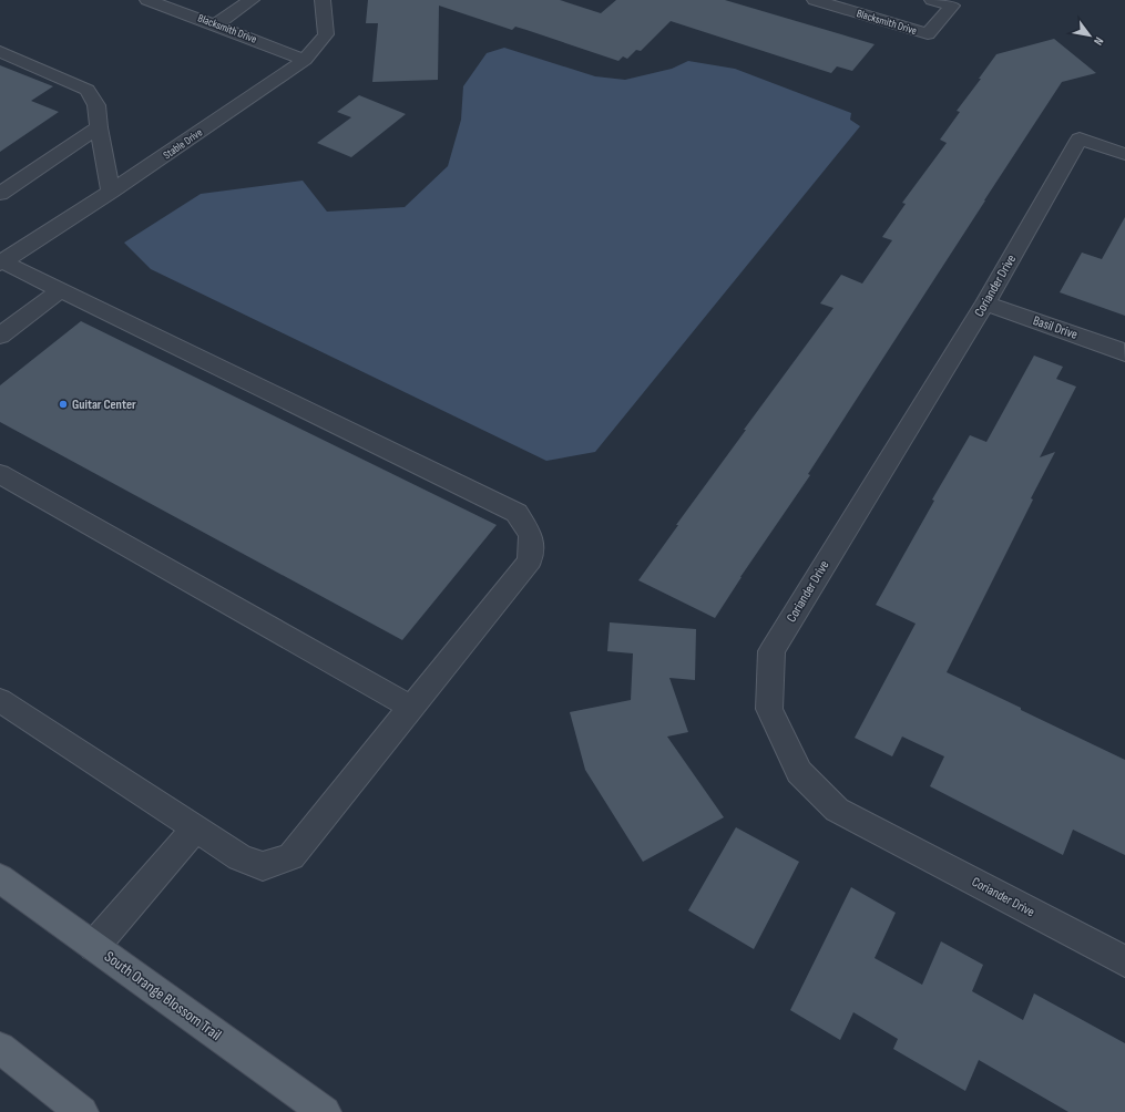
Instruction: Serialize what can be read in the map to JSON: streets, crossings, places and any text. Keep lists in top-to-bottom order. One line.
{"streets":{"main road":["South Orange Blossom Trail"],"street":["Blacksmith Drive","Stable Drive","Coriander Drive","Basil Drive"]},"crossings":[["Blacksmith Drive","Stable Drive"],["Coriander Drive","Basil Drive"]],"places":["Guitar Center"],"north":"bottom right"}
